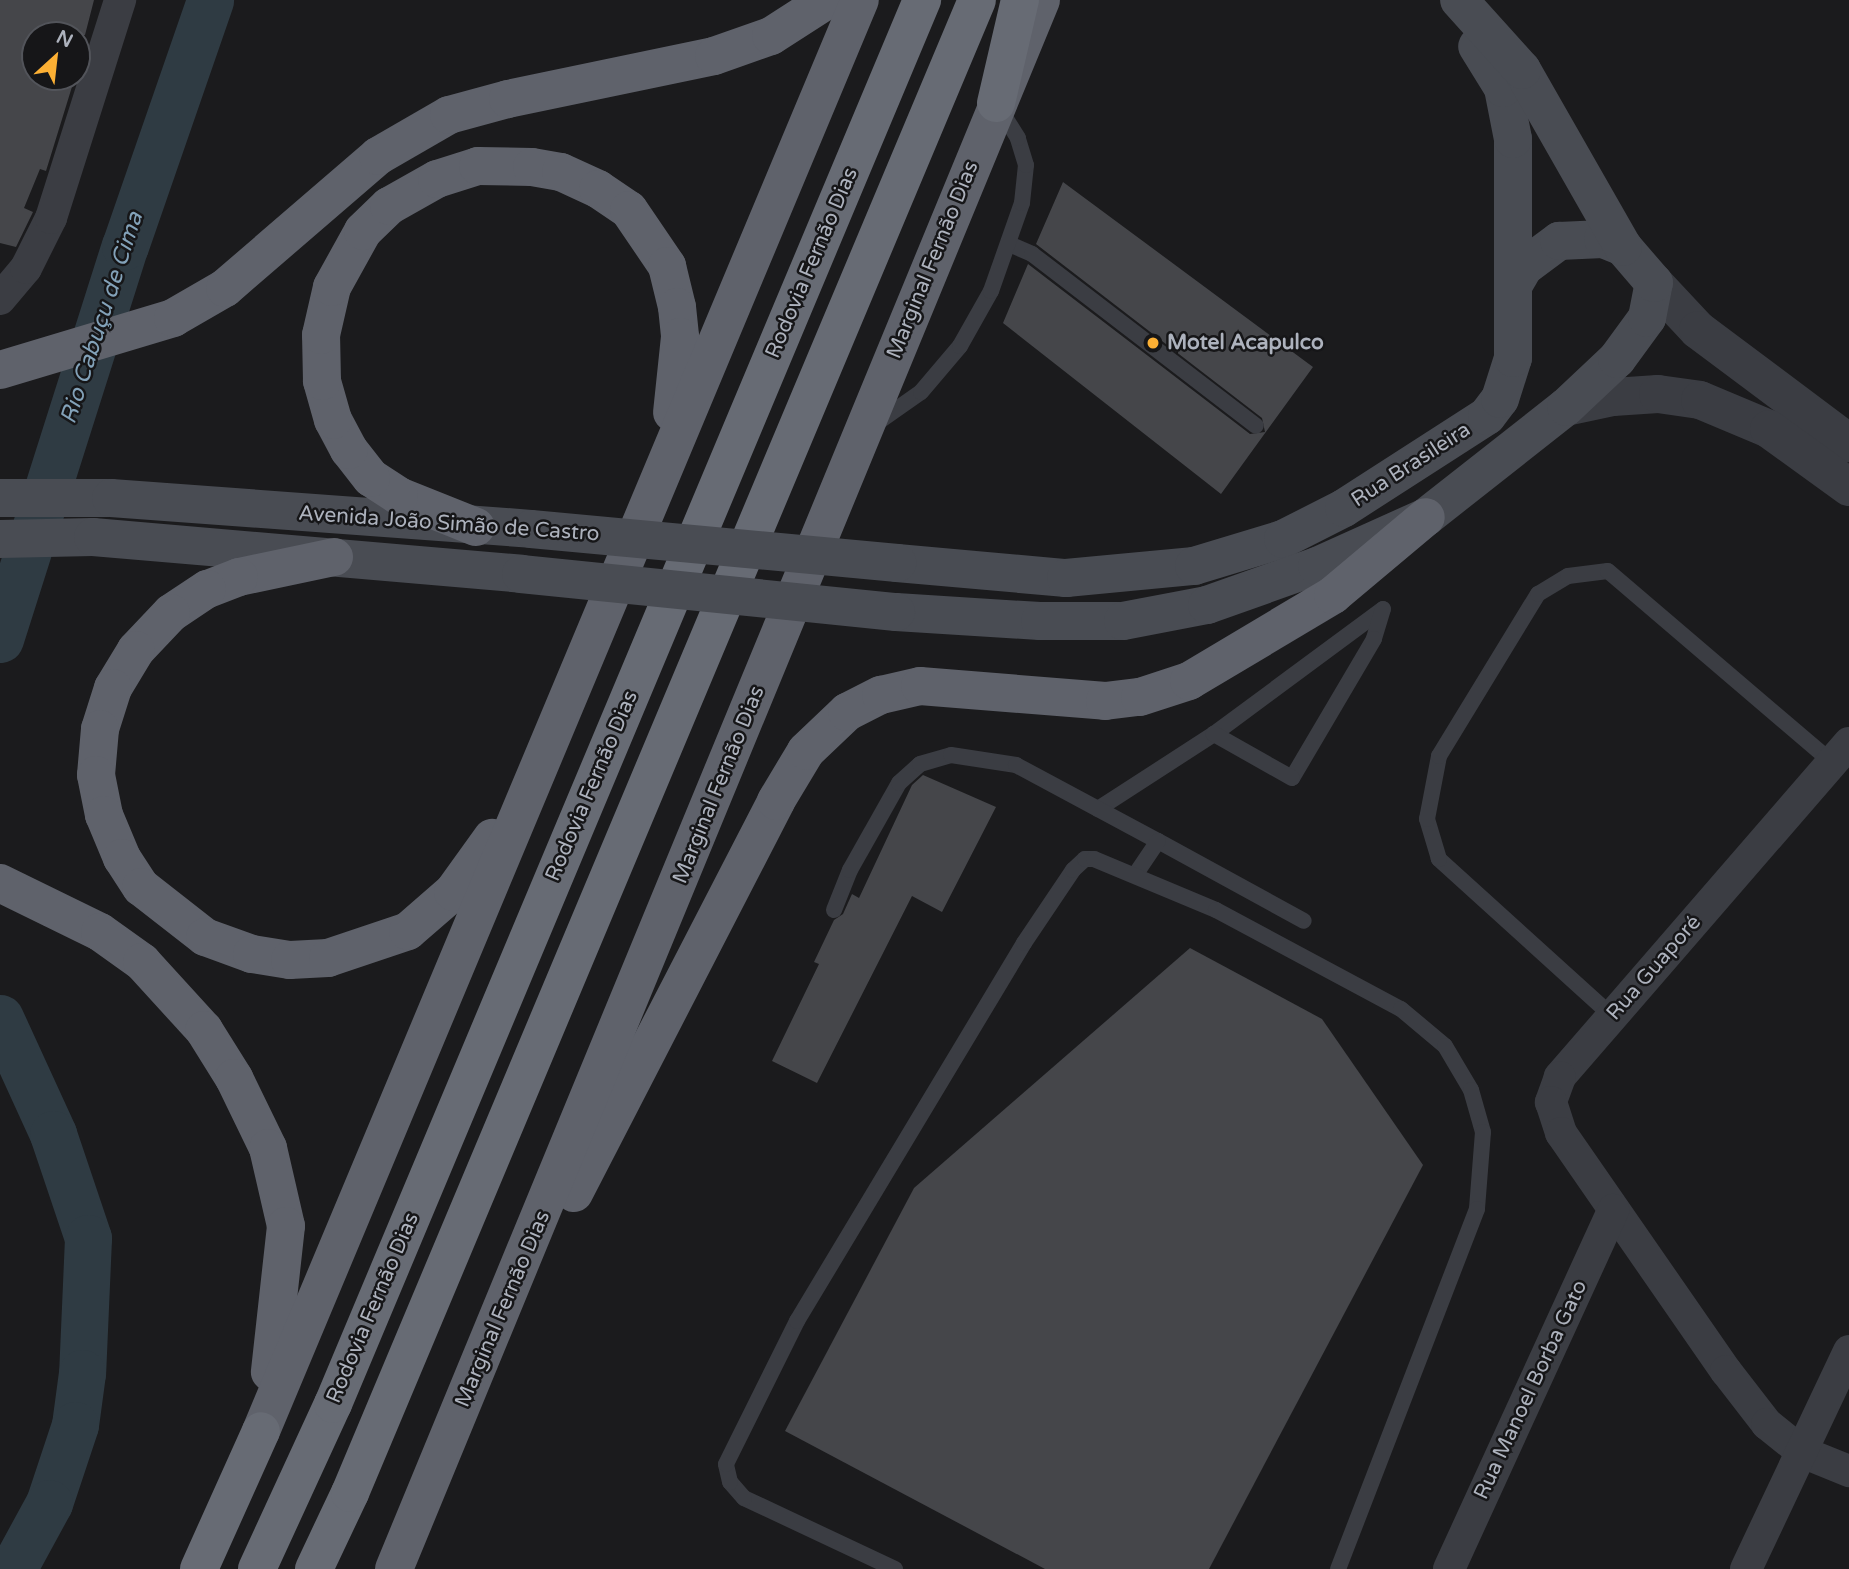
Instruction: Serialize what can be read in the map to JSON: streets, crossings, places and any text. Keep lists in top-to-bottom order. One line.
{"streets":{"highway":["Marginal Fernão Dias","Rodovia Fernão Dias"],"main road":["Rua Brasileira","Avenida João Simão de Castro"],"street":["Rua Guaporé","Rua Manoel Borba Gato"]},"crossings":[["Rua Brasileira","Avenida João Simão de Castro"],["Rua Guaporé","Rua Manoel Borba Gato"]],"water":["Rio Cabuçu de Cima"],"places":["Motel Acapulco"],"north":"top right"}
